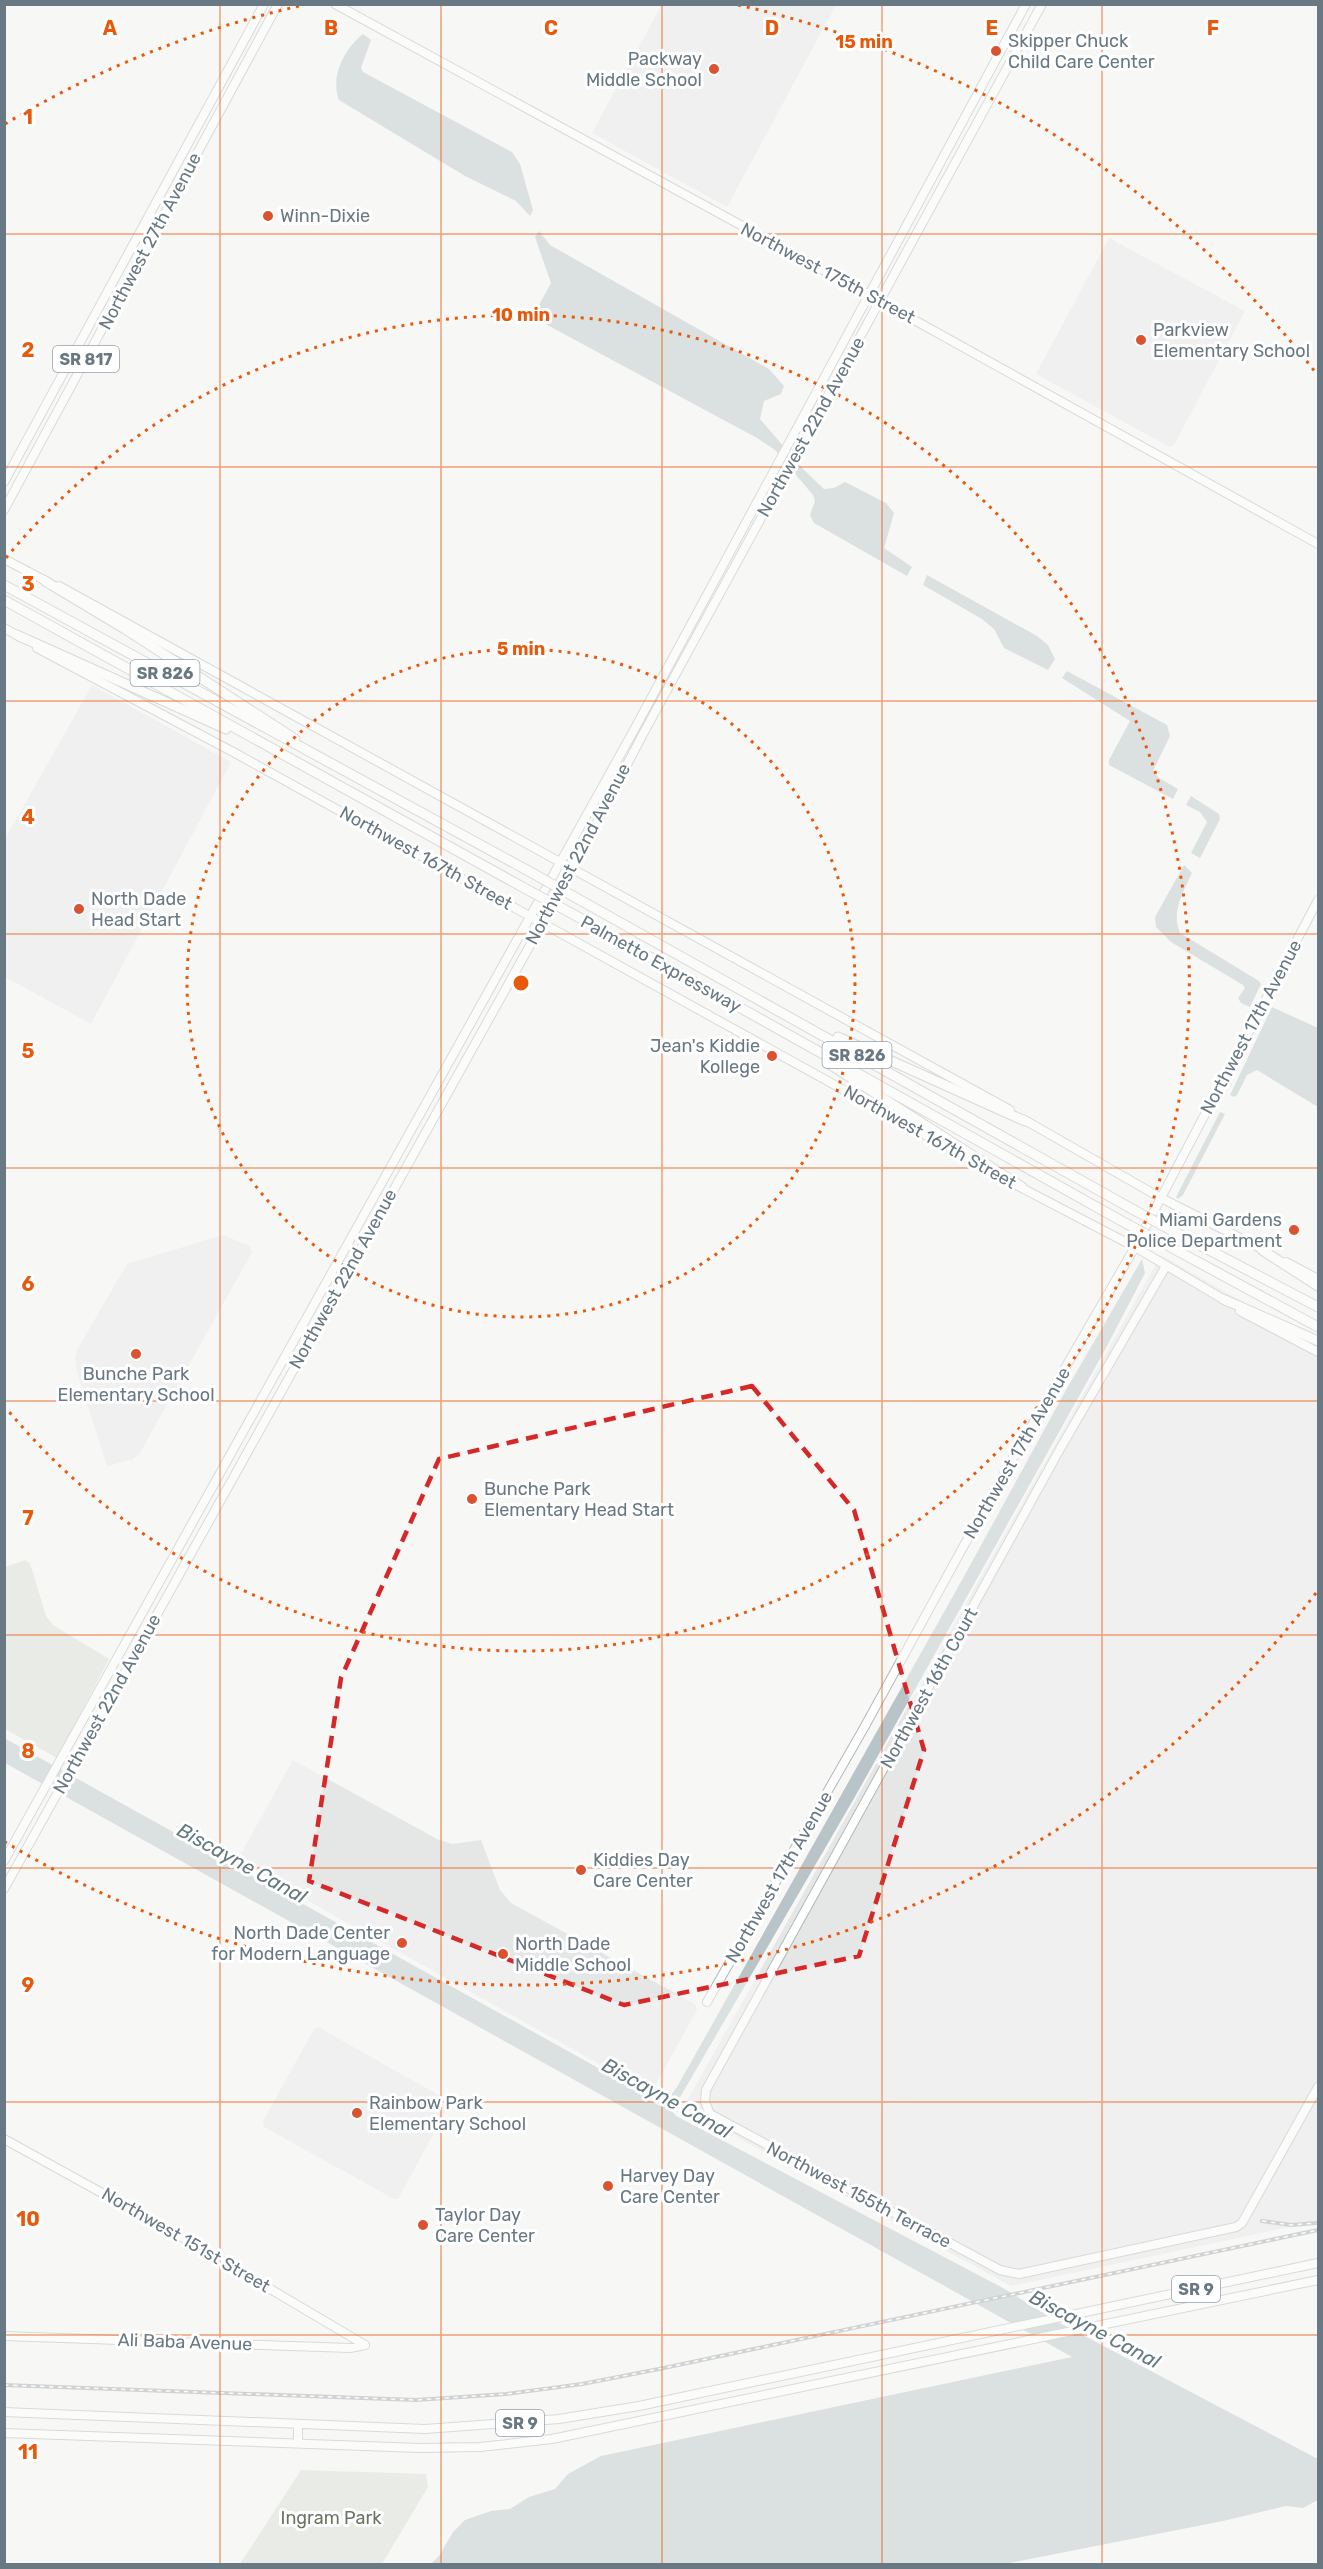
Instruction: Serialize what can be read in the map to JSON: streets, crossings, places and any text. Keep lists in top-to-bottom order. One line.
{"streets":{"highway":["SR 826","Palmetto Expressway"],"main road":["Northwest 27th Avenue","SR 817","SR 9"],"street":["Northwest 175th Street","Northwest 22nd Avenue","Northwest 167th Street","Northwest 17th Avenue","Northwest 16th Court","Northwest 155th Terrace","Northwest 151st Street","Ali Baba Avenue"]},"crossings":[["Northwest 175th Street","Northwest 22nd Avenue"],["Northwest 22nd Avenue","Northwest 167th Street"],["Northwest 167th Street","Northwest 17th Avenue"],["Northwest 167th Street","Northwest 16th Court"],["Northwest 16th Court","Northwest 155th Terrace"],["Northwest 151st Street","Ali Baba Avenue"]],"water":["Biscayne Canal"],"parks":["Ingram Park"],"places":["Skipper Chuck Child Care Center","Packway Middle School","Winn-Dixie","Parkview Elementary School","North Dade Head Start","Jean's Kiddie Kollege","Miami Gardens Police Department","Bunche Park Elementary School","Bunche Park Elementary Head Start","Kiddies Day Care Center","North Dade Center for Modern Language","North Dade Middle School","Rainbow Park Elementary School","Harvey Day Care Center","Taylor Day Care Center"],"grid":{"columns":["A","B","C","D","E","F"],"rows":["1","2","3","4","5","6","7","8","9","10","11"]},"rings":["15 min","10 min","5 min"]}
